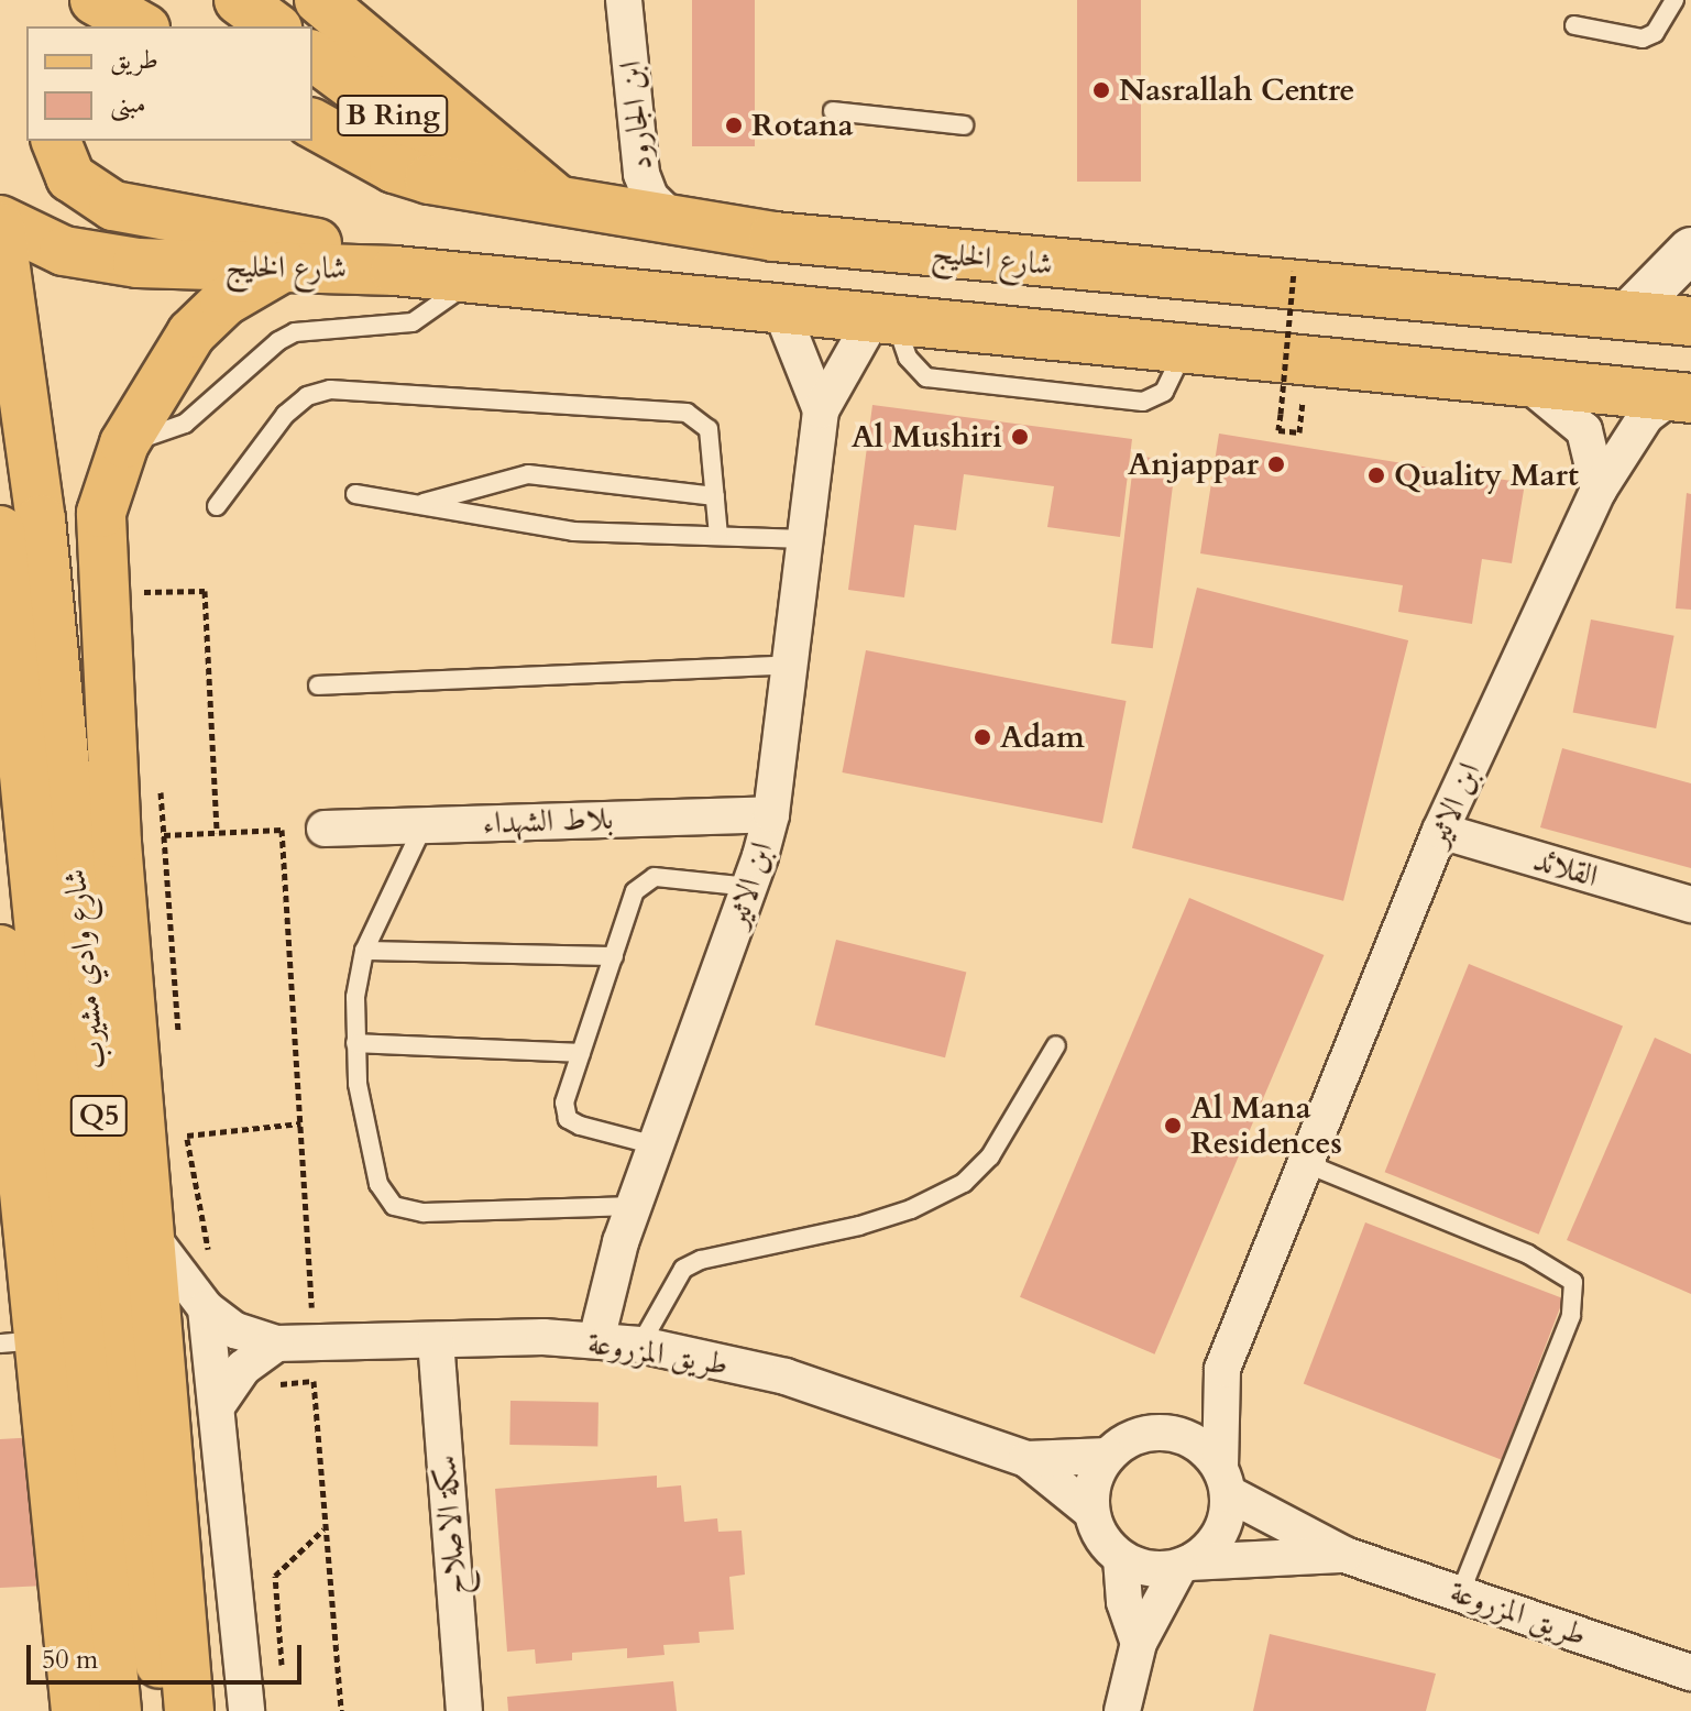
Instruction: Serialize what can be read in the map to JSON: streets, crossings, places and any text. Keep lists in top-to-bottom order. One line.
{"streets":{"main road":["B Ring","شارع الخليج","شارع وادي مشيرب","Q5"],"street":["ابن الجارود","ابن الاثير","بلاط الشهداء","القلائد","طريق المزروعة","سكة الاصلاح"]},"crossings":[["B Ring","شارع الخليج"],["ابن الجارود","شارع الخليج"],["شارع الخليج","ابن الاثير"],["ابن الاثير","بلاط الشهداء"],["ابن الاثير","القلائد"],["ابن الاثير","طريق المزروعة"],["طريق المزروعة","سكة الاصلاح"]],"places":["Nasrallah Centre","Rotana","Al Mushiri","Anjappar","Quality Mart","Adam","Al Mana Residences"],"legend":["طريق","مبنى"],"scale_bar":"50 m"}
